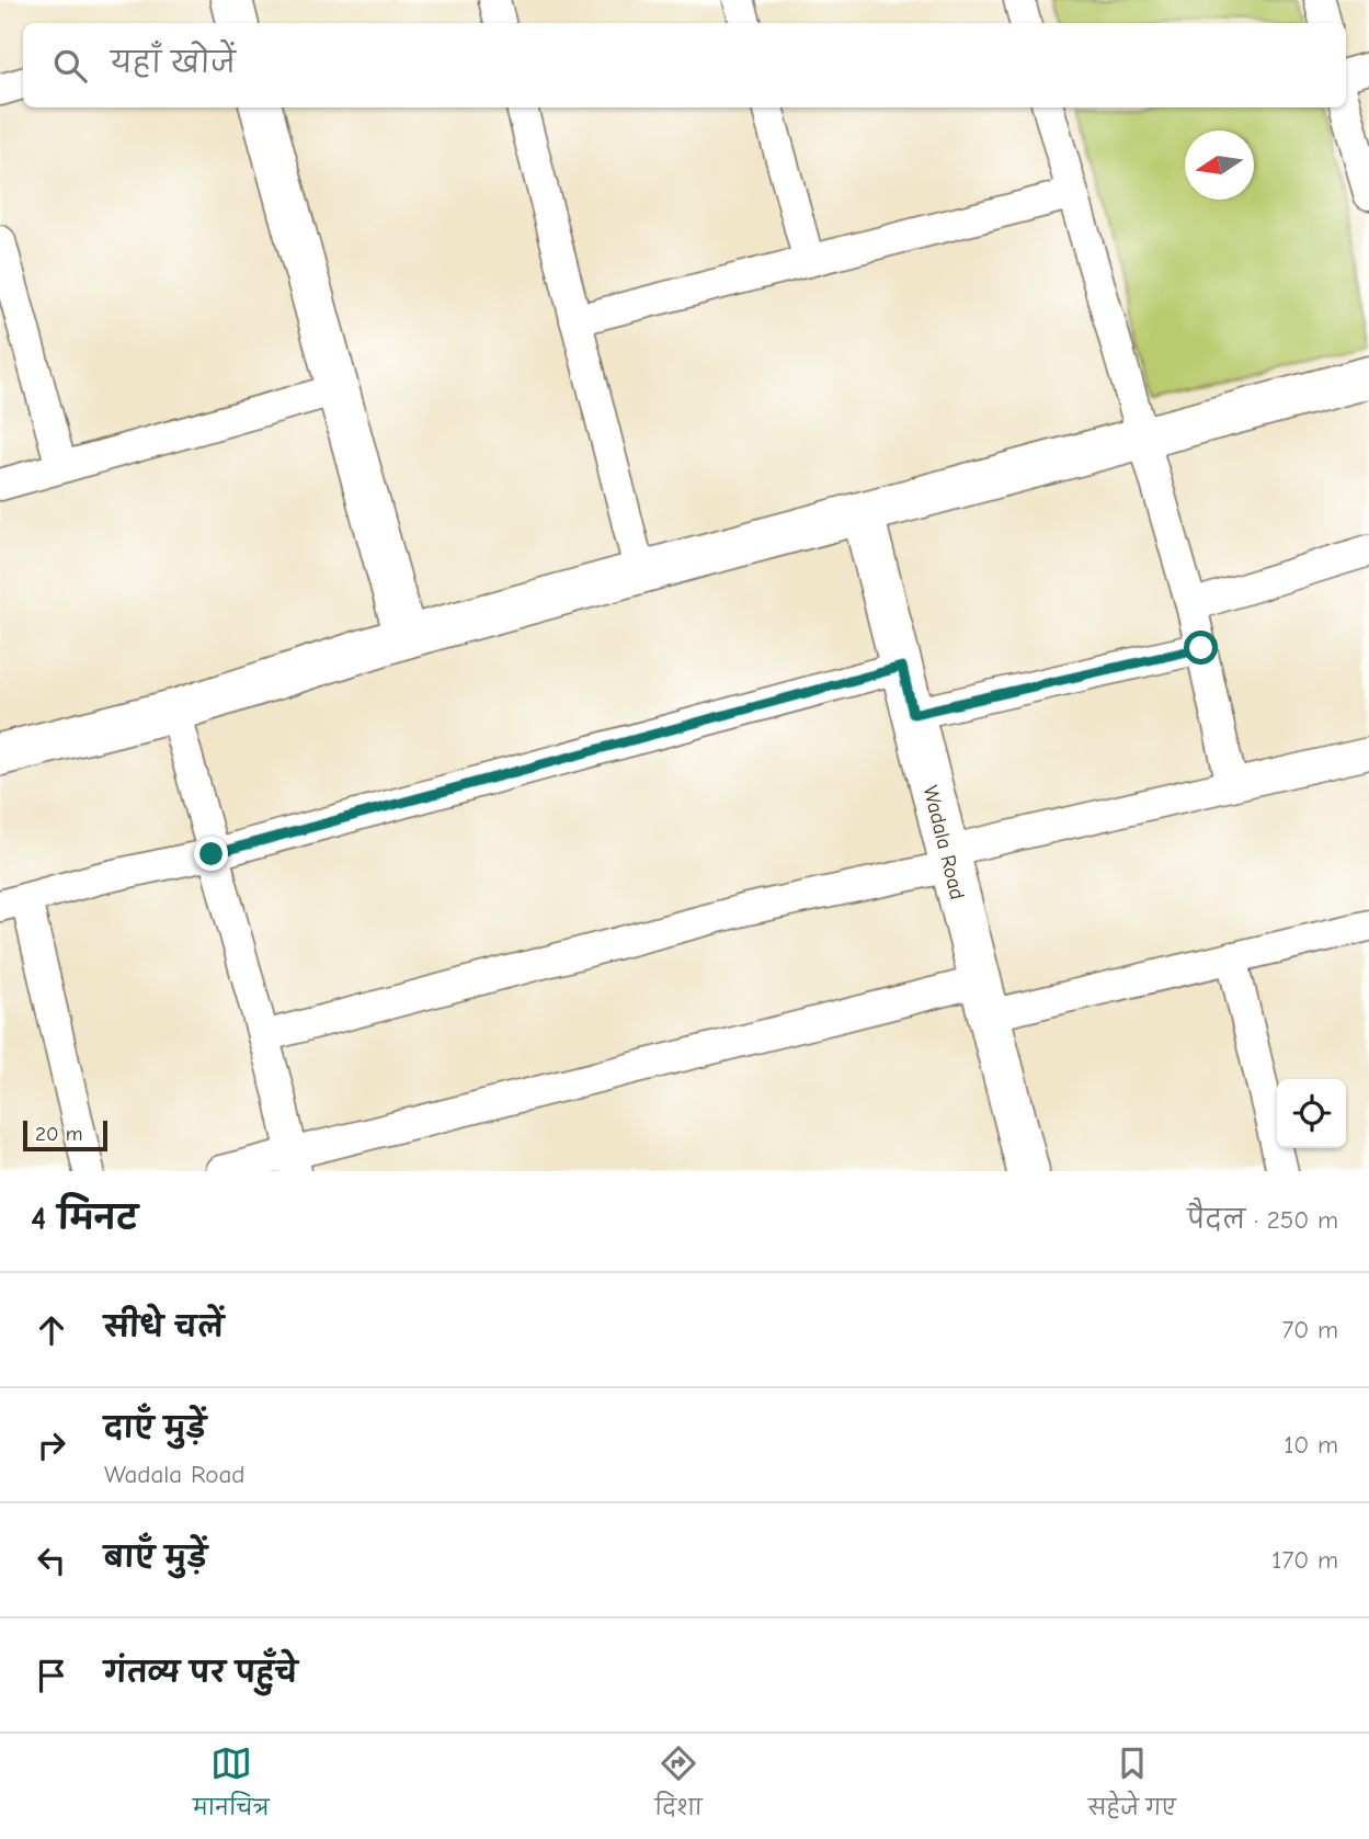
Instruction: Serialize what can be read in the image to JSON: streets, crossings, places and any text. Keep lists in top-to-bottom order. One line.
{"streets":{"street":["Wadala Road"]},"scale_bar":"20 m","north":"left","page":{"search":"यहाँ खोजें","scale":"20 m","heading":["4 मिनट","पैदल · 250 m"],"list":[["सीधे चलें","70 m"],["दाएँ मुड़ें","Wadala Road","10 m"],["बाएँ मुड़ें","170 m"],"गंतव्य पर पहुँचे"],"nav":["मानचित्र","दिशा","सहेजे गए"]}}
